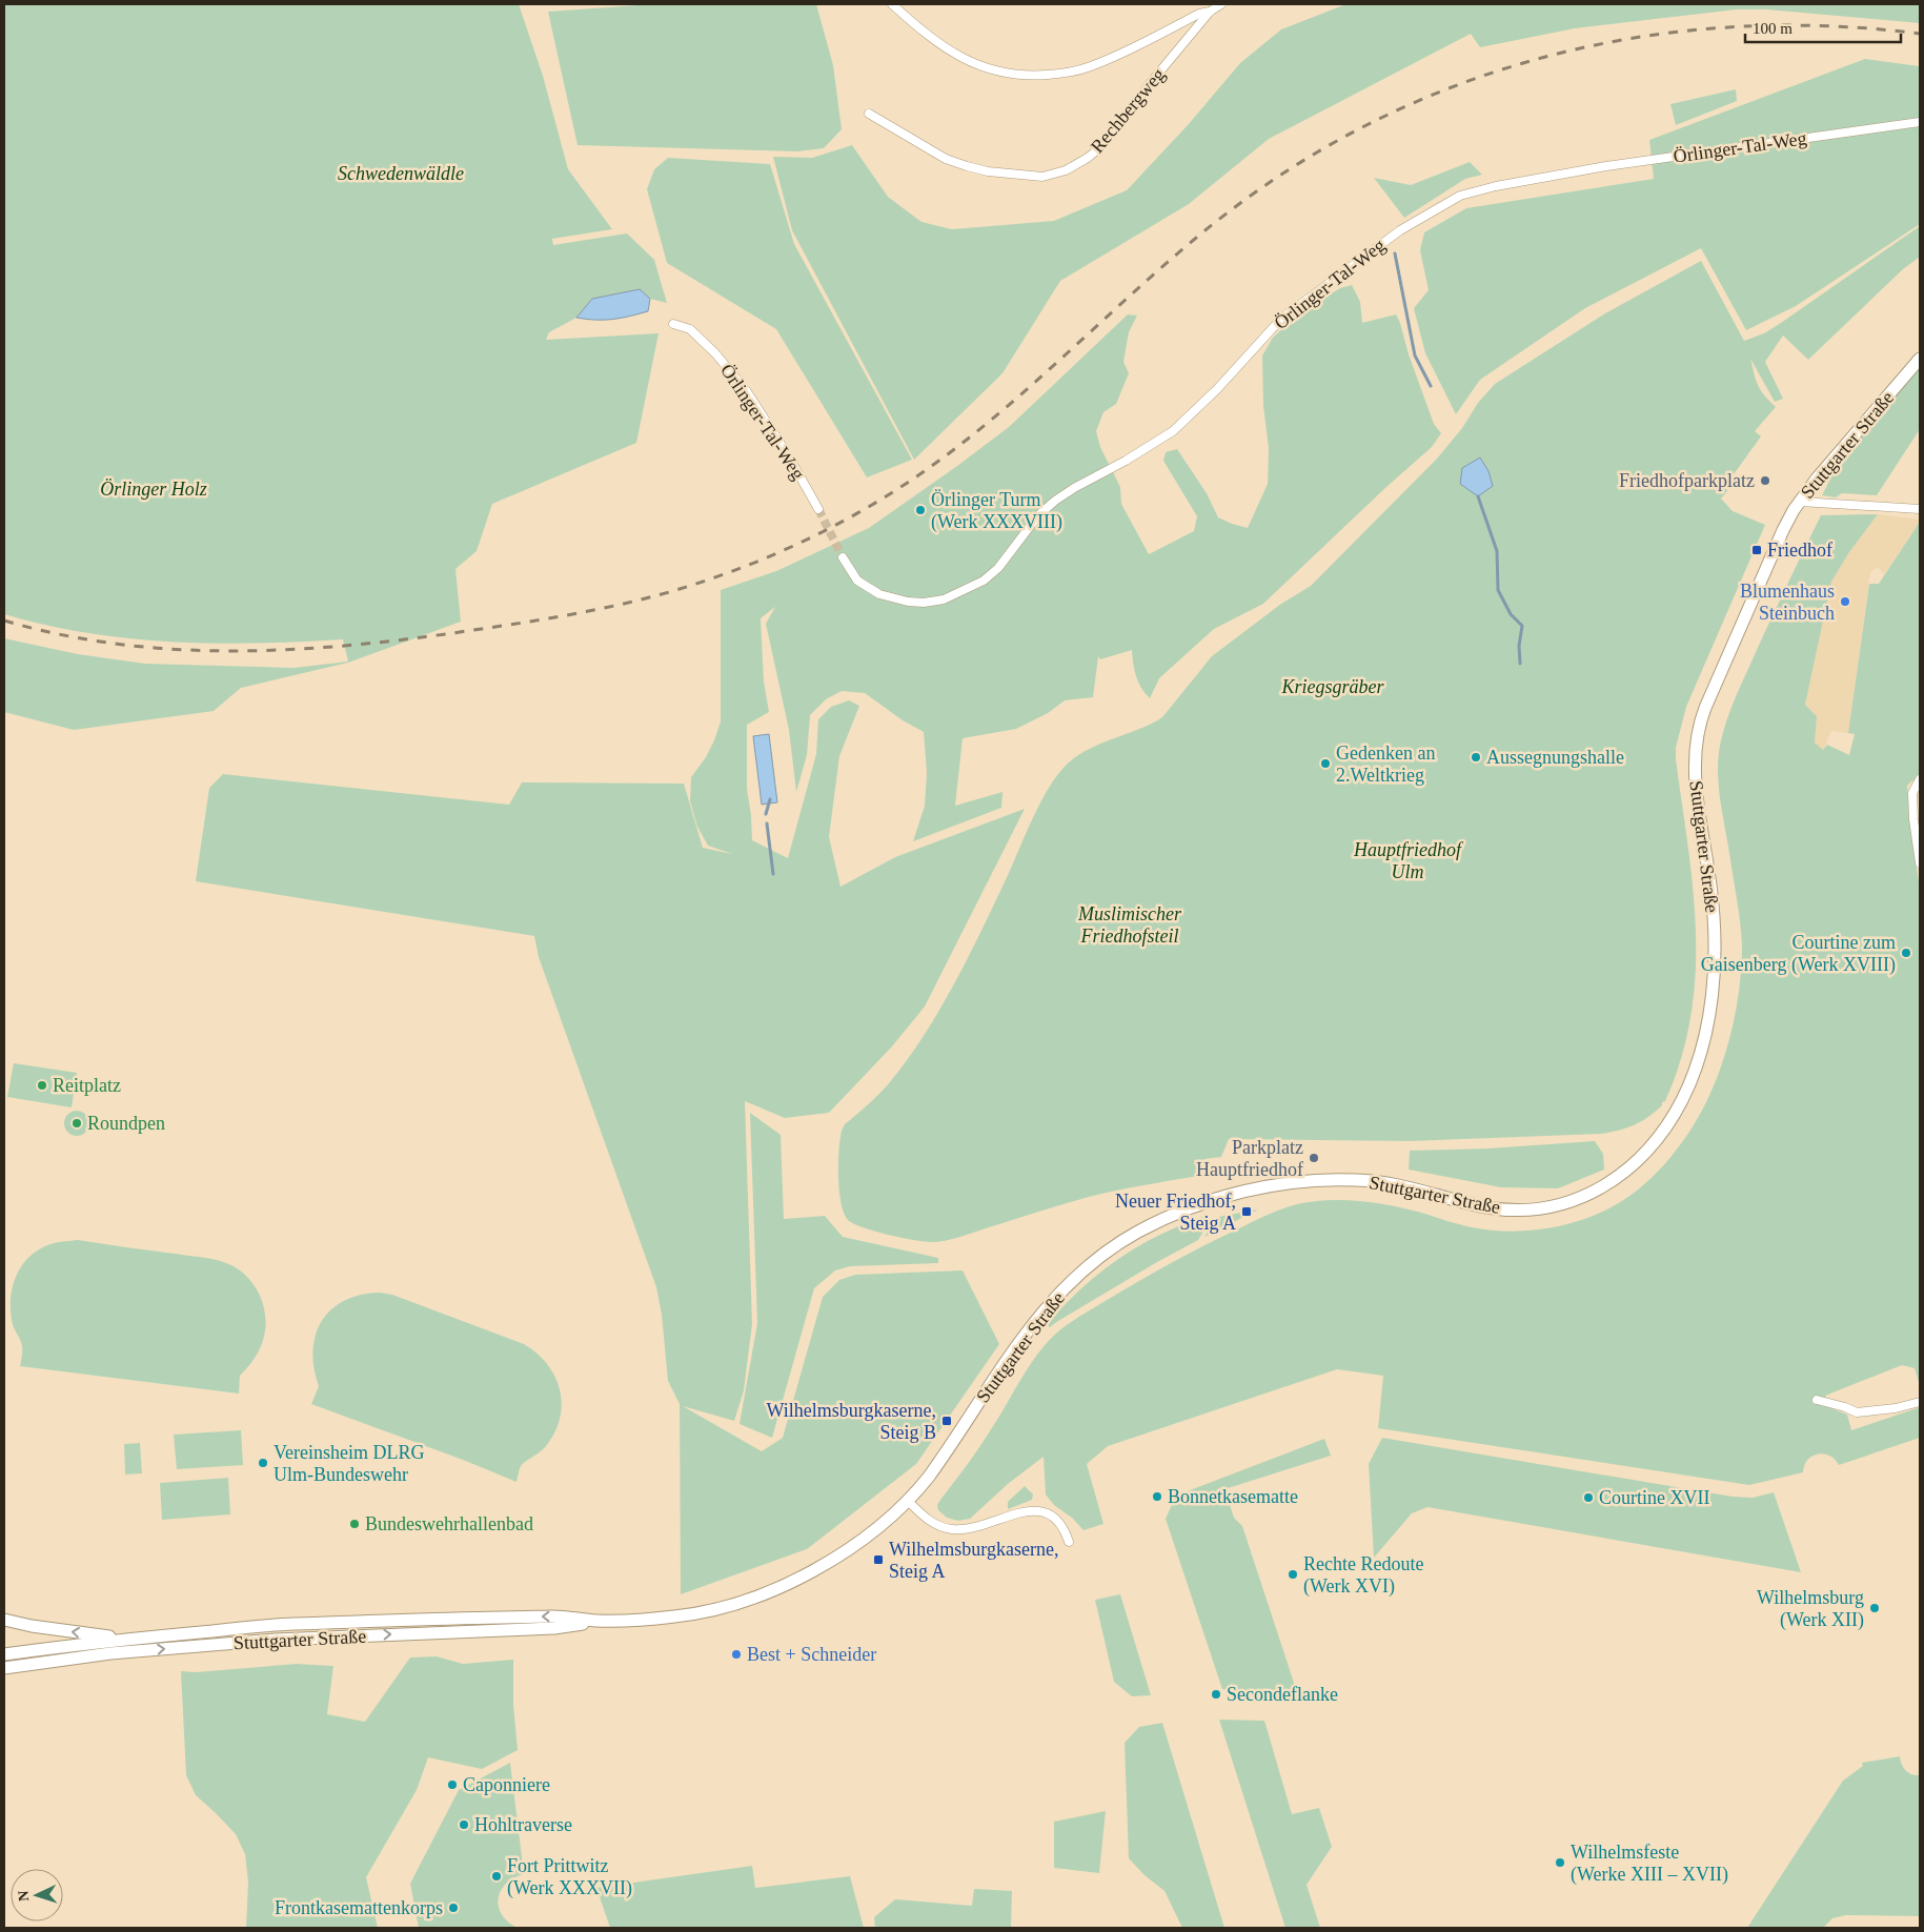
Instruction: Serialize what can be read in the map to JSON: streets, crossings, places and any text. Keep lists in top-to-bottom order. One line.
{"streets":{"main road":["Stuttgarter Straße"],"street":["Rechbergweg","Örlinger-Tal-Weg"]},"parks":["Schwedenwäldle","Örlinger Holz","Kriegsgräber","Hauptfriedhof Ulm","Muslimischer Friedhofsteil"],"places":{"other":["Friedhofparkplatz","Örlinger Turm (Werk XXXVIII)","Blumenhaus Steinbuch","Aussegnungshalle","Gedenken an 2.Weltkrieg","Courtine zum Gaisenberg (Werk XVIII)","Reitplatz","Roundpen","Parkplatz Hauptfriedhof","Vereinsheim DLRG Ulm-Bundeswehr","Bonnetkasematte","Courtine XVII","Bundeswehrhallenbad","Rechte Redoute (Werk XVI)","Wilhelmsburg (Werk XII)","Best + Schneider","Secondeflanke","Caponniere","Hohltraverse","Wilhelmsfeste (Werke XIII – XVII)","Fort Prittwitz (Werk XXXVII)","Frontkasemattenkorps"],"transit":["Friedhof","Neuer Friedhof, Steig A","Wilhelmsburgkaserne, Steig B","Wilhelmsburgkaserne, Steig A"]},"scale_bar":"100 m","north":"left"}
